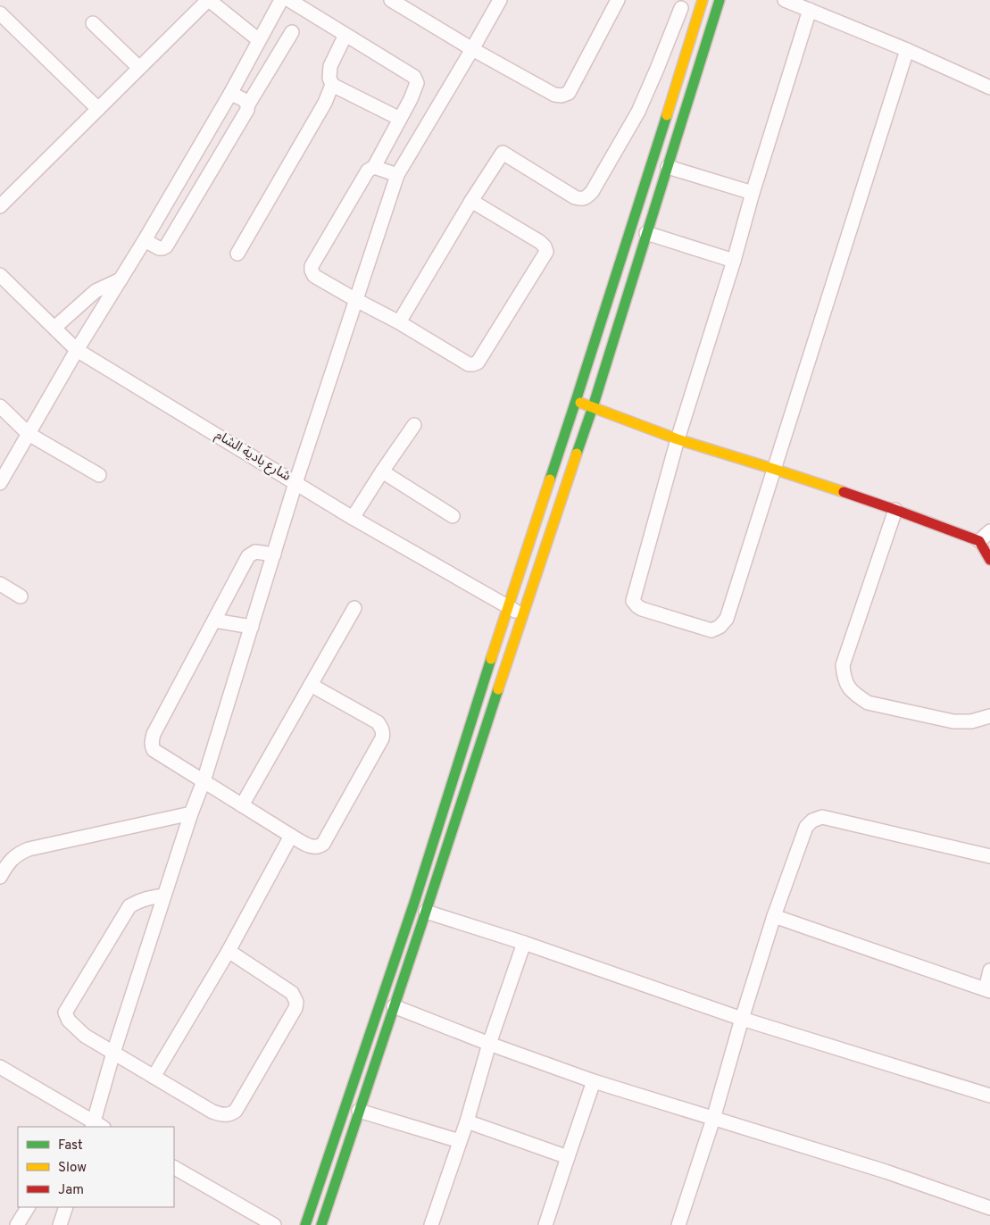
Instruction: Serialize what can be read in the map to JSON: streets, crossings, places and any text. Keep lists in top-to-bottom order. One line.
{"streets":{"street":["شارع بادية الشام"]},"legend":["Fast","Slow","Jam"]}
